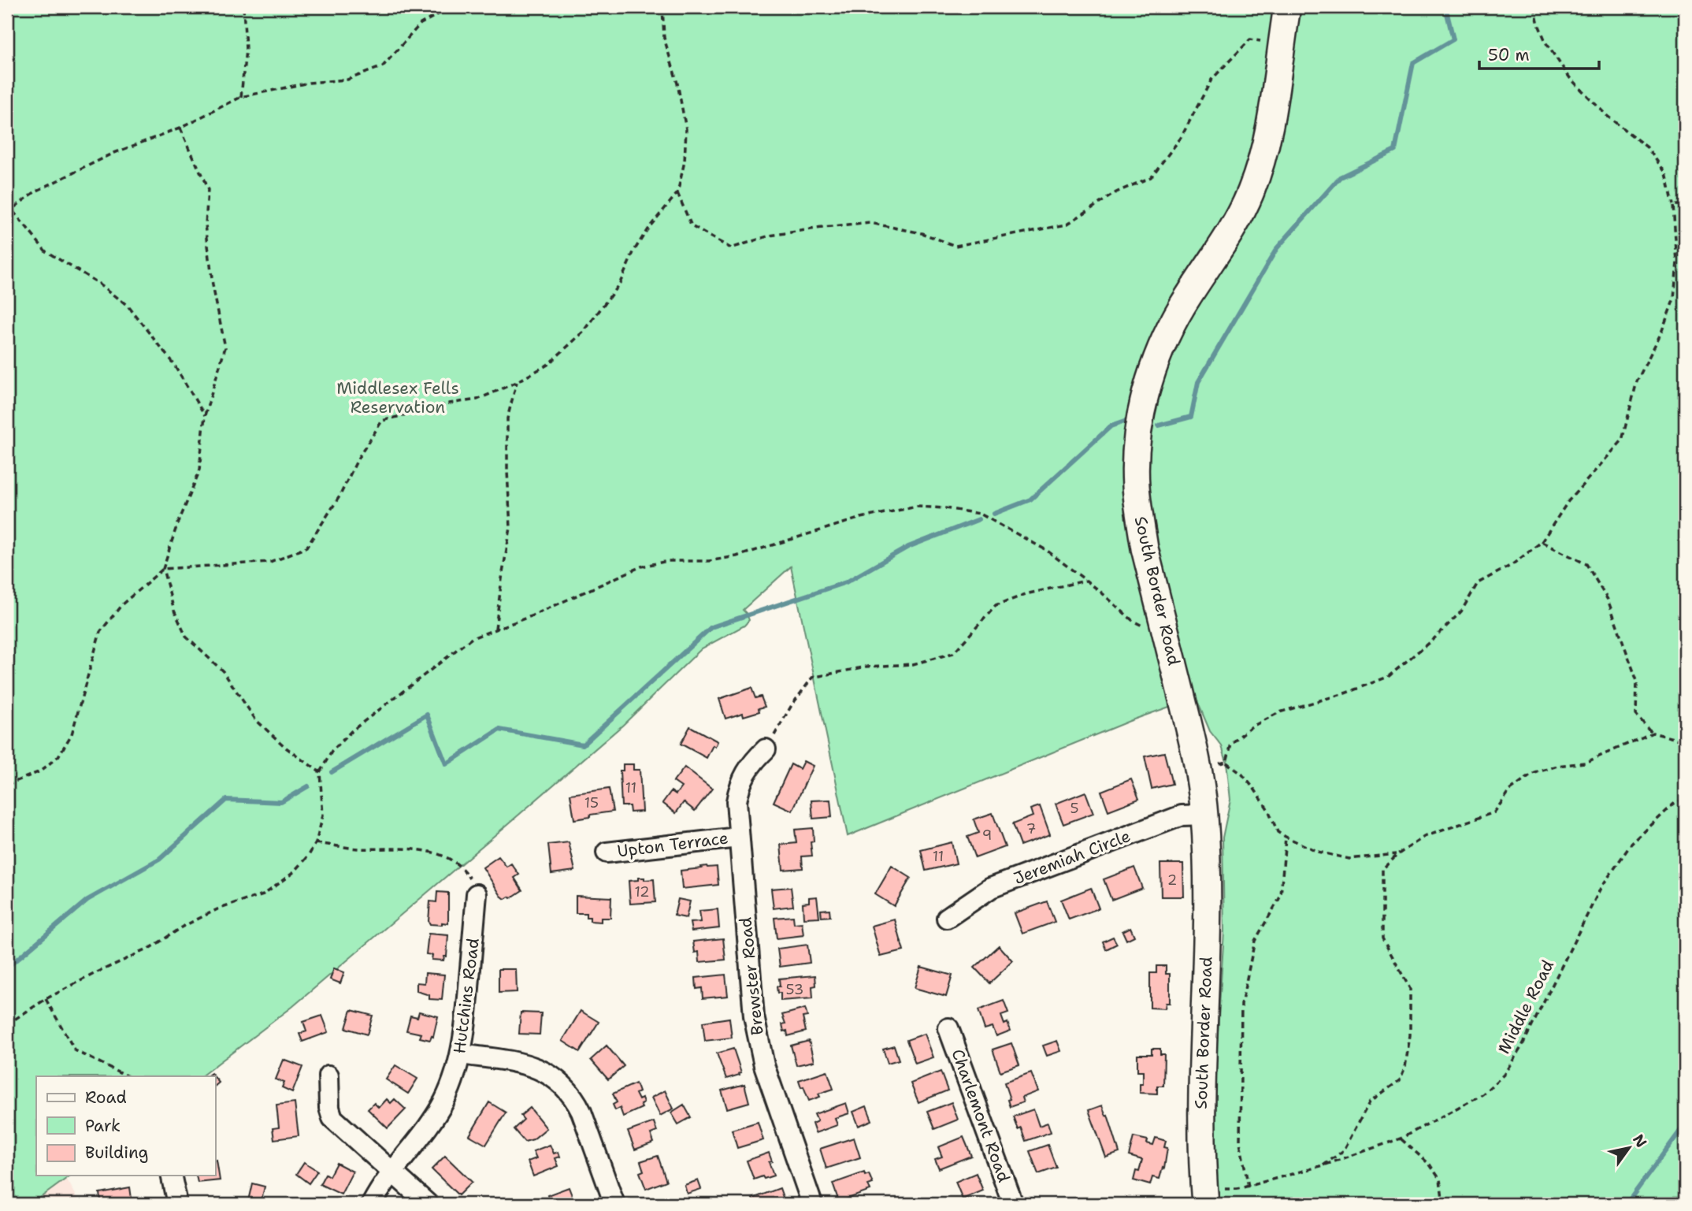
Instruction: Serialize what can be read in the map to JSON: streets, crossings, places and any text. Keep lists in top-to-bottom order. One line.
{"streets":{"main road":["South Border Road"],"street":["Upton Terrace","Jeremiah Circle","Brewster Road","Hutchins Road","Charlemont Road"],"path":["Middle Road"]},"crossings":[["South Border Road","Jeremiah Circle"],["South Border Road","Middle Road"],["Upton Terrace","Brewster Road"]],"parks":["Middlesex Fells Reservation"],"house_numbers":["11","15","5","7","9","11","2","12","53"],"legend":["Road","Park","Building"],"scale_bar":"50 m","north":"top right"}
